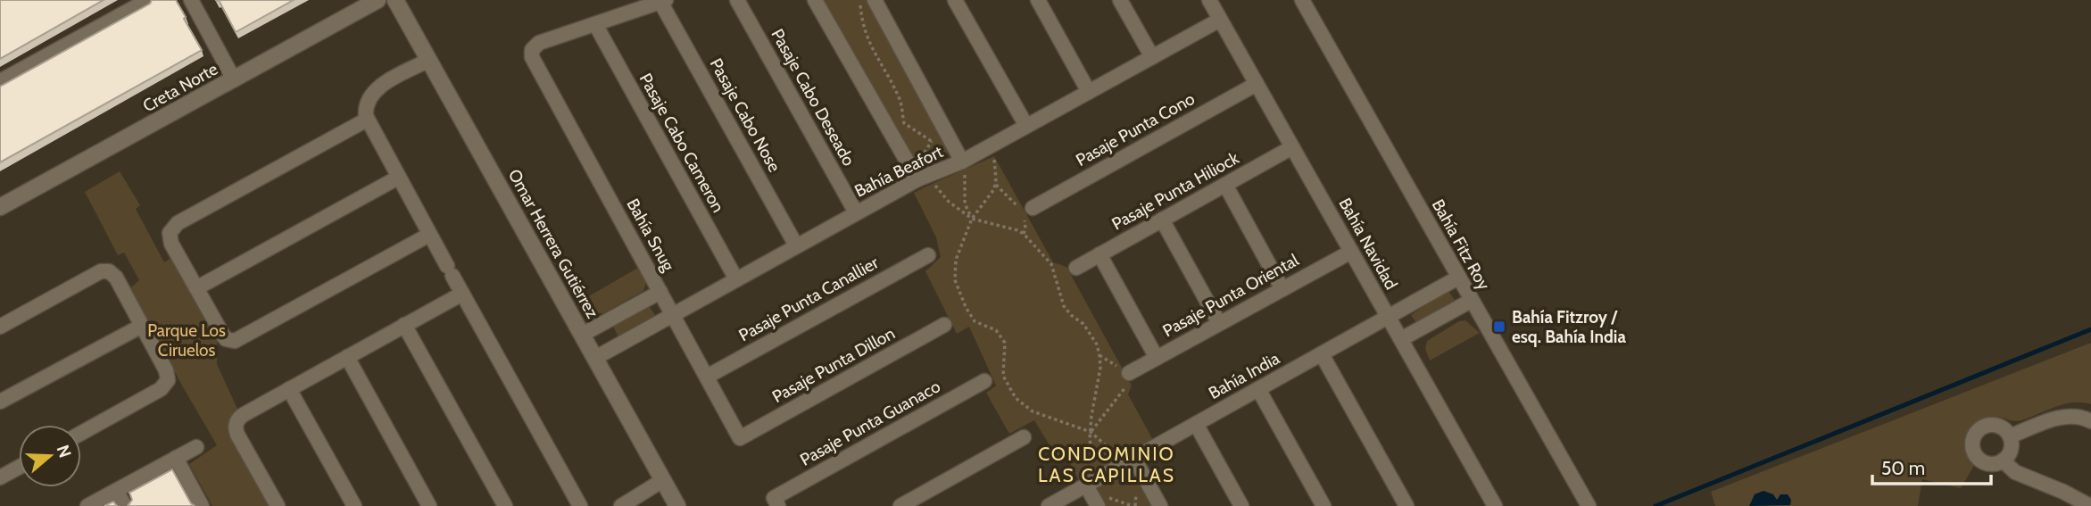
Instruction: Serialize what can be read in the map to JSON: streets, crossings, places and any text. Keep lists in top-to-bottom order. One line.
{"streets":{"street":["Creta Norte","Pasaje Cabo Deseado","Pasaje Cabo Nose","Pasaje Punta Cono","Pasaje Cabo Cameron","Bahía Beafort","Pasaje Punta Hiliock","Bahía Snug","Omar Herrera Gutiérrez","Bahía Navidad","Bahía Fitz Roy","Pasaje Punta Oriental","Pasaje Punta Canallier","Pasaje Punta Dillon","Bahía India","Pasaje Punta Guanaco"]},"crossings":[["Pasaje Cabo Deseado","Bahía Beafort"],["Pasaje Cabo Nose","Bahía Beafort"],["Pasaje Punta Cono","Bahía Navidad"],["Pasaje Cabo Cameron","Bahía Beafort"],["Pasaje Cabo Cameron","Bahía Snug"],["Bahía Beafort","Bahía Snug"],["Bahía Beafort","Omar Herrera Gutiérrez"],["Bahía Beafort","Bahía Navidad"],["Pasaje Punta Hiliock","Bahía Navidad"],["Bahía Snug","Pasaje Punta Canallier"],["Bahía Snug","Pasaje Punta Dillon"],["Bahía Navidad","Pasaje Punta Oriental"],["Bahía Navidad","Bahía India"],["Bahía Fitz Roy","Bahía India"]],"districts":["CONDOMINIO LAS CAPILLAS"],"parks":["Parque Los Ciruelos"],"places":{"transit":["Bahía Fitzroy / esq. Bahía India"]},"scale_bar":"50 m","north":"right"}
